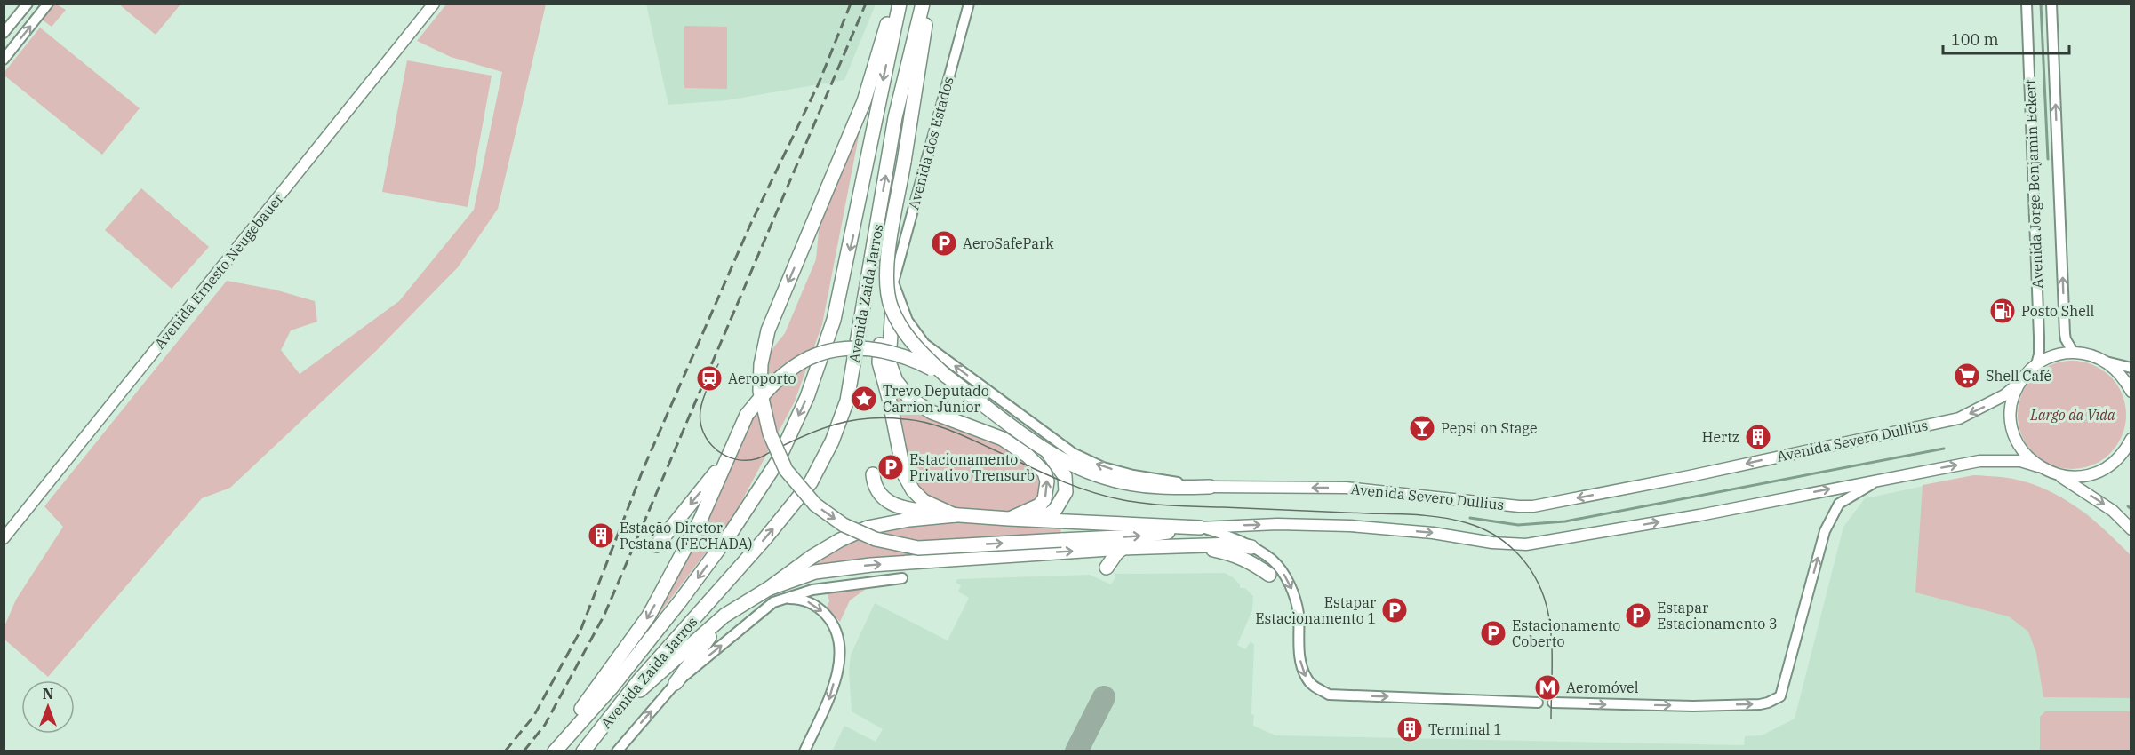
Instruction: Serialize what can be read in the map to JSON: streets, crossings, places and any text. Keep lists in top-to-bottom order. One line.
{"streets":{"highway":["Avenida Zaida Jarros"],"main road":["Avenida Ernesto Neugebauer","Avenida Severo Dullius"],"street":["Avenida dos Estados","Avenida Jorge Benjamin Eckert"]},"crossings":[["Avenida dos Estados","Avenida Severo Dullius"]],"one_way":["Avenida Severo Dullius"],"parks":["Largo da Vida"],"places":{"parking":["AeroSafePark","Estacionamento Privativo Trensurb","Estapar Estacionamento 1","Estapar Estacionamento 3","Estacionamento Coberto"],"fuel station":["Posto Shell"],"supermarket":["Shell Café"],"station":["Aeroporto"],"place":["Trevo Deputado Carrion Júnior"],"bar":["Pepsi on Stage"],"building":["Hertz","Estação Diretor Pestana (FECHADA)","Terminal 1"],"metro station":["Aeromóvel"]},"scale_bar":"100 m","north":"top"}
